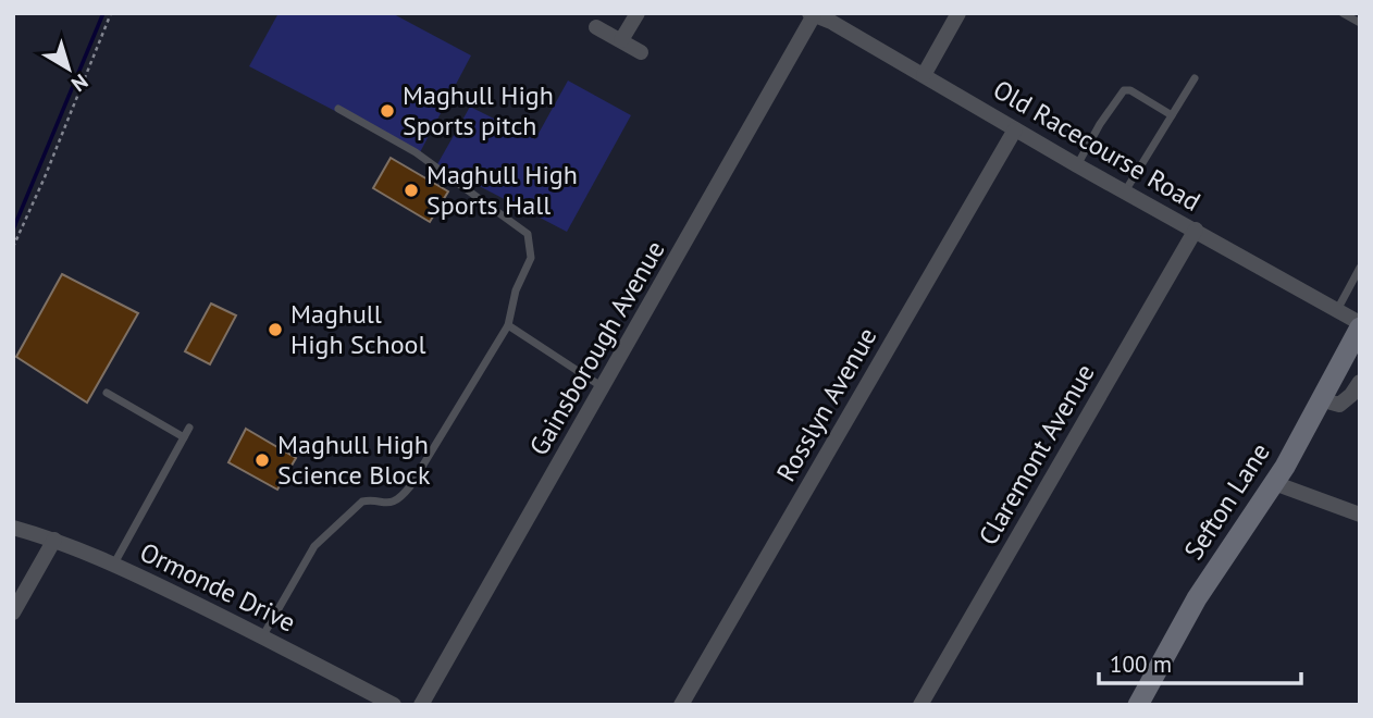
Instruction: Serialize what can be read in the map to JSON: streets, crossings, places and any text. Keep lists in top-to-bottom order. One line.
{"streets":{"main road":["Sefton Lane"],"street":["Old Racecourse Road","Gainsborough Avenue","Rosslyn Avenue","Claremont Avenue","Ormonde Drive"]},"crossings":[["Old Racecourse Road","Gainsborough Avenue"],["Old Racecourse Road","Rosslyn Avenue"],["Old Racecourse Road","Claremont Avenue"],["Old Racecourse Road","Sefton Lane"]],"places":["Maghull High Sports pitch","Maghull High Sports Hall","Maghull High School","Maghull High Science Block"],"scale_bar":"100 m","north":"bottom right"}
